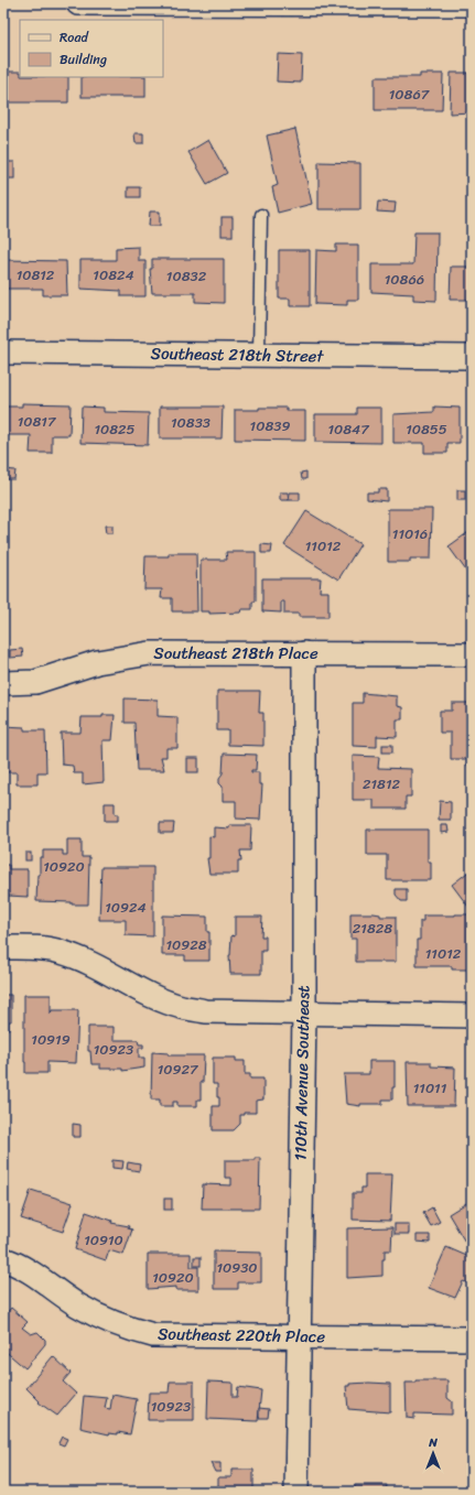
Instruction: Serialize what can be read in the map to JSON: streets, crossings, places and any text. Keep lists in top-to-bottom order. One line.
{"streets":{"street":["Southeast 218th Street","Southeast 218th Place","110th Avenue Southeast","Southeast 220th Place"]},"crossings":[["Southeast 218th Place","110th Avenue Southeast"],["110th Avenue Southeast","Southeast 220th Place"]],"house_numbers":["10867","10812","10824","10832","10866","10817","10833","10839","10825","10847","10855","11016","11012","21812","10920","10924","21828","10928","11012","10919","10923","10927","11011","10910","10930","10920","10923"],"legend":["Road","Building"],"north":"top"}
